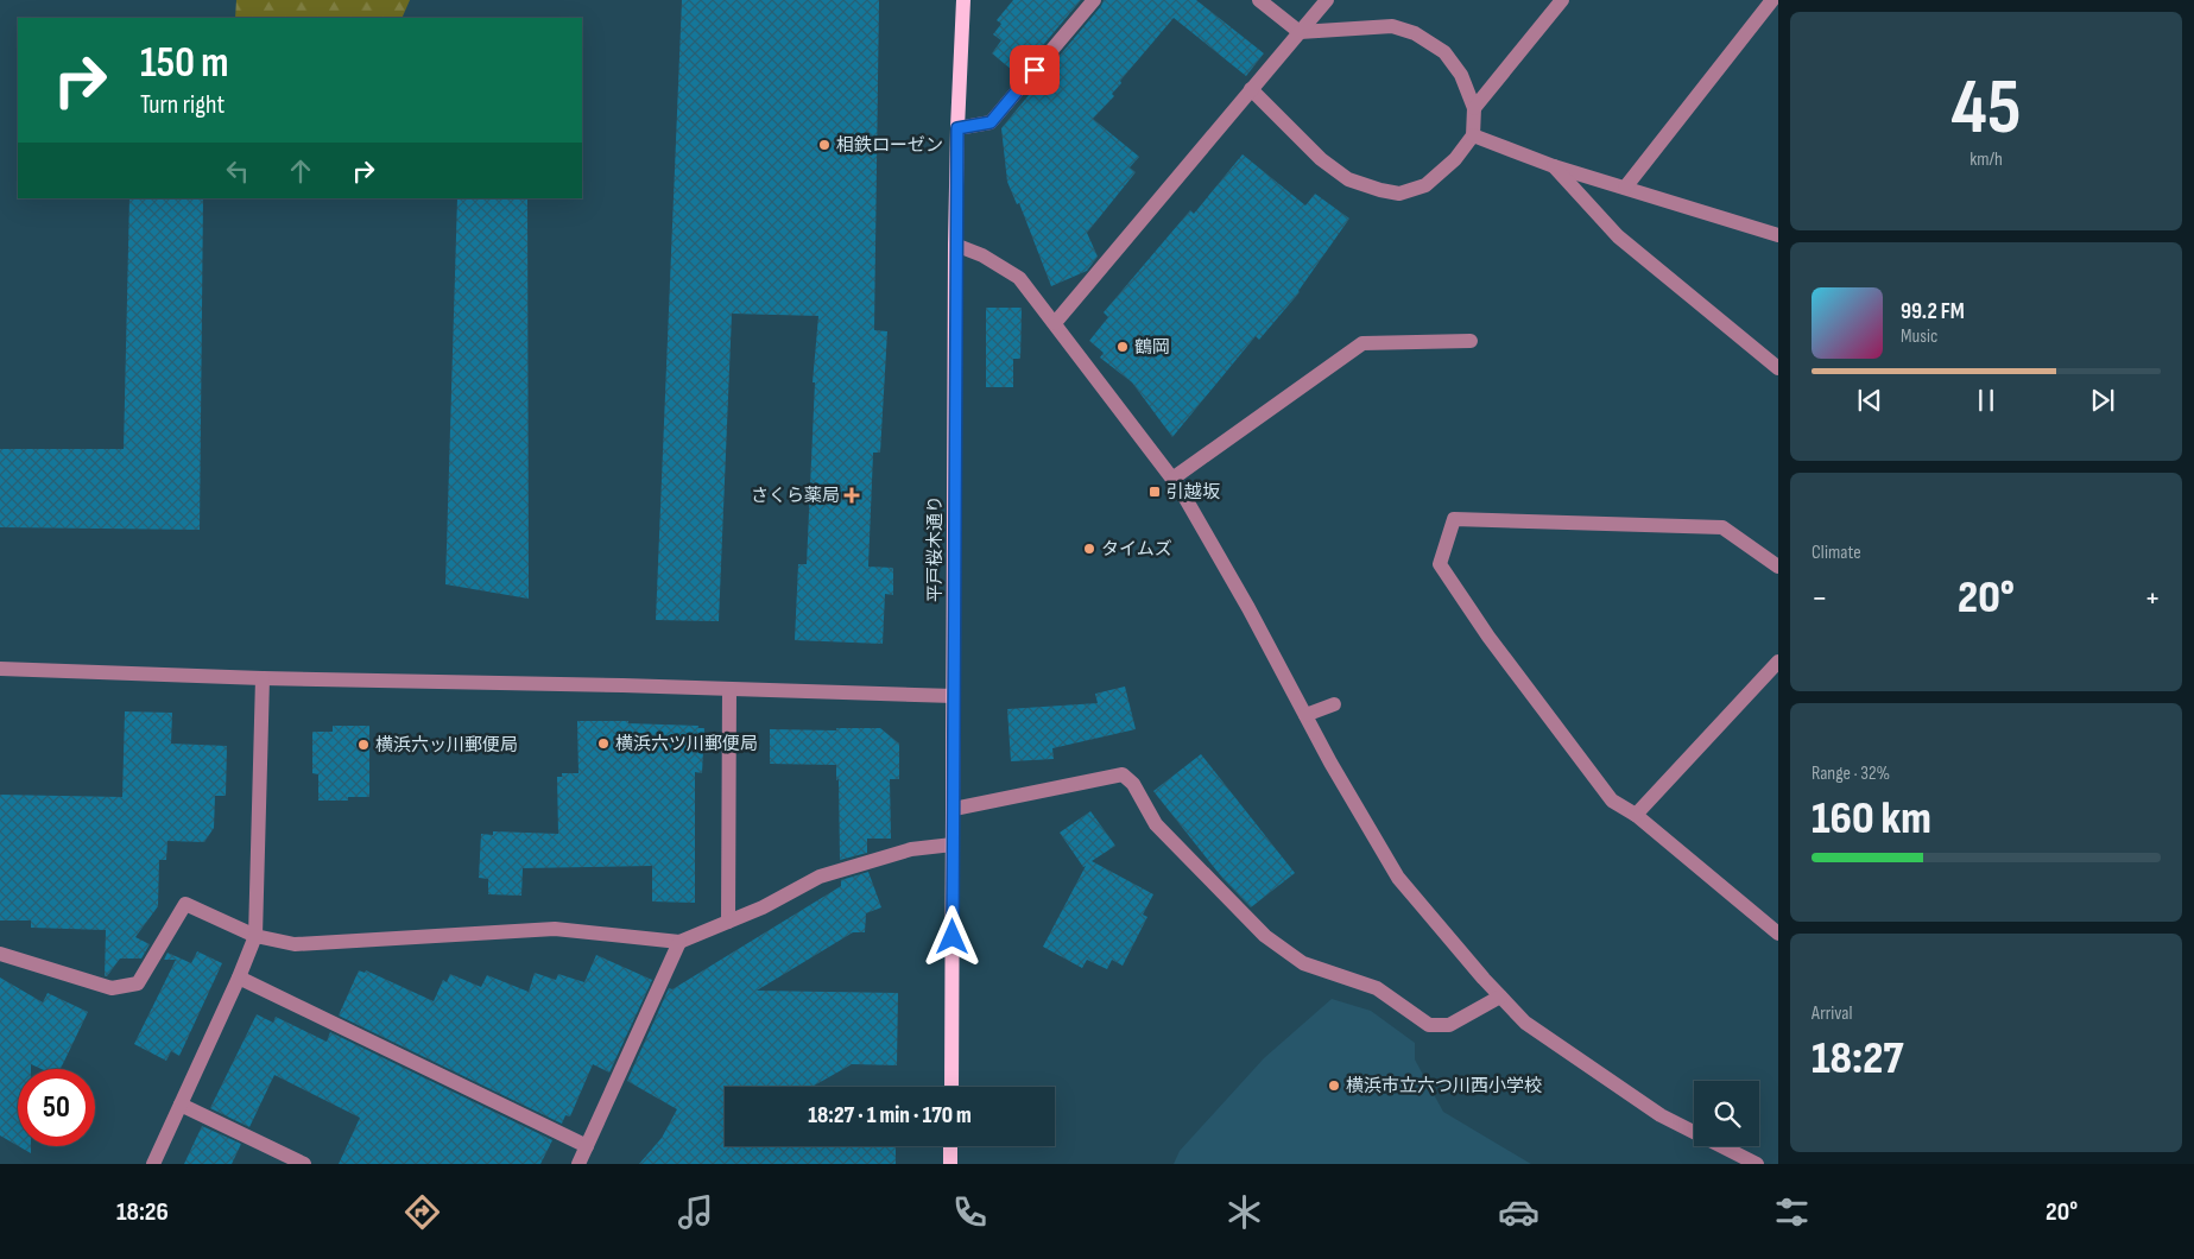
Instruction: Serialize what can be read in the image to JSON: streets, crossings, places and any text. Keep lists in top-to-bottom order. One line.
{"streets":{"main road":["平戸桜木通り"]},"places":{"other":["相鉄ローゼン","鶴岡","タイムズ","横浜六ツ川郵便局","横浜六ッ川郵便局","横浜市立六つ川西小学校"],"transit":["引越坂"],"health":["さくら薬局"]},"page":{"tile":[["45","km/h"],"Climate",["Range · 32%","160 km"],["Arrival","18:27"]],"turn":["150 m","Turn right"],"song":["99.2 FM","Music"],"heat":["−","20°","+"],"limit":"50","trip":"18:27 · 1 min · 170 m","tabs":["18:26","20°"]}}
